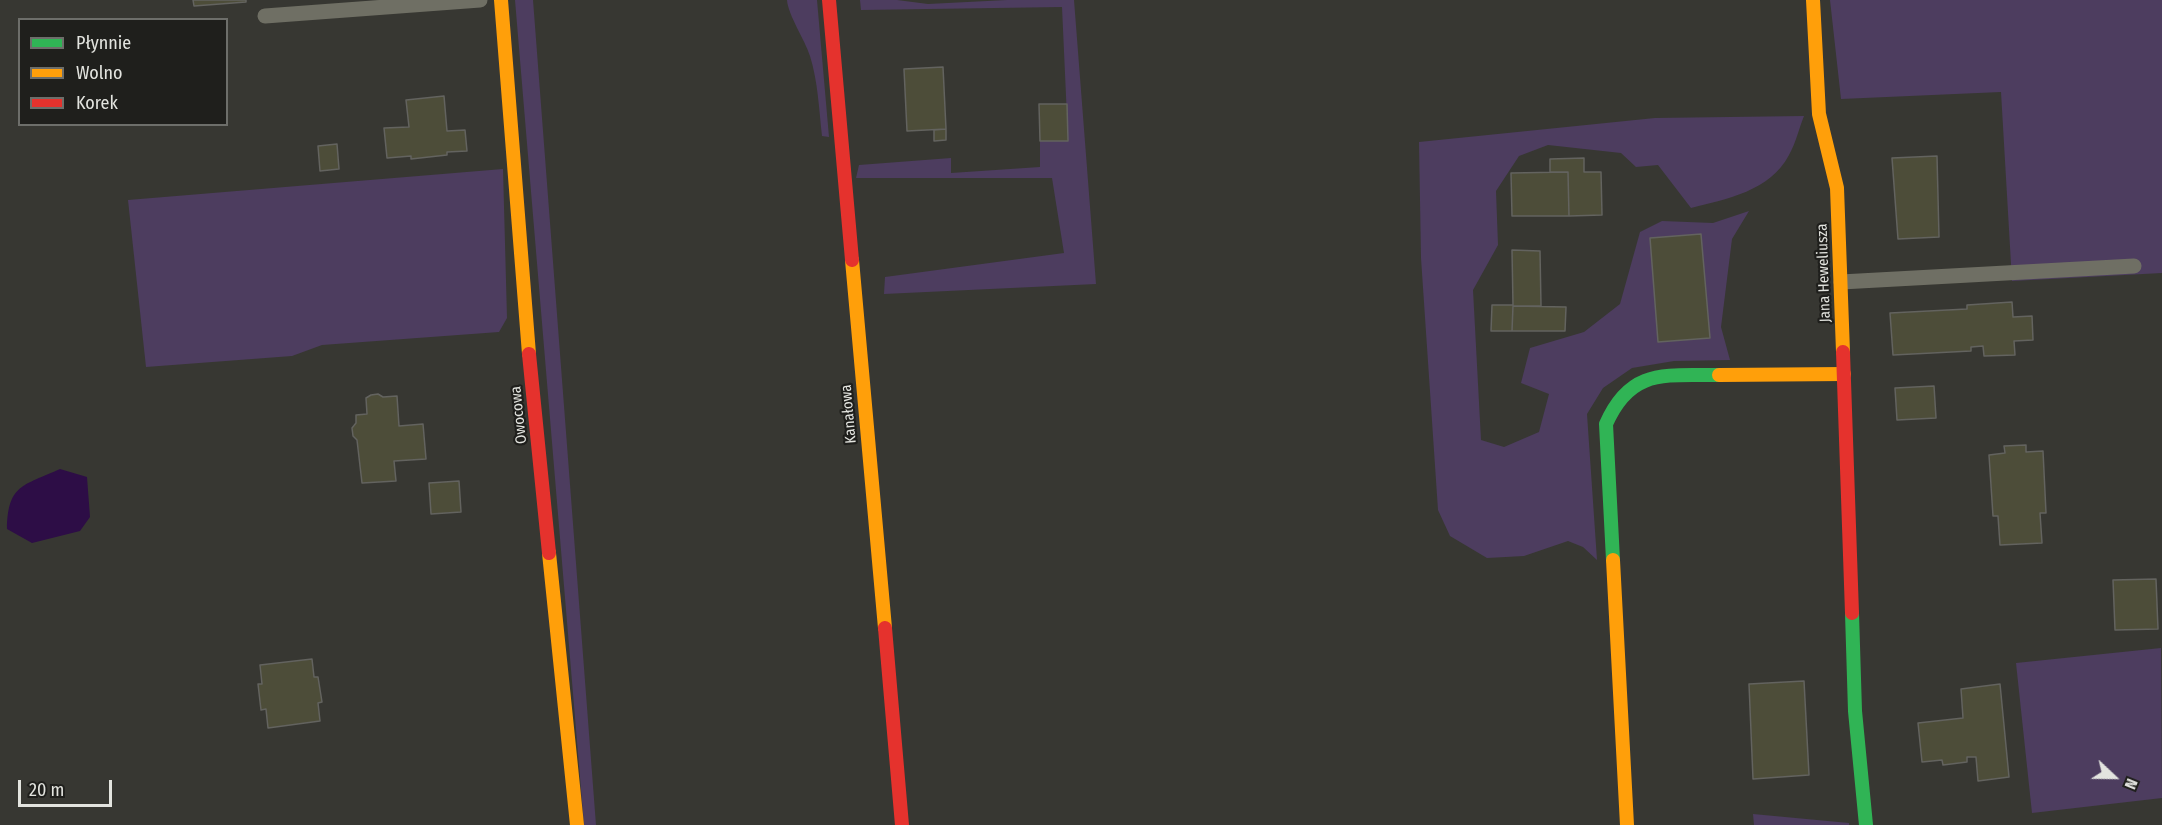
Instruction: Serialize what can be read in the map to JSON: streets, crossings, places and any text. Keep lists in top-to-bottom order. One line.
{"streets":{"street":["Jana Heweliusza","Kanałowa","Owocowa"]},"legend":["Płynnie","Wolno","Korek"],"scale_bar":"20 m","north":"right"}
